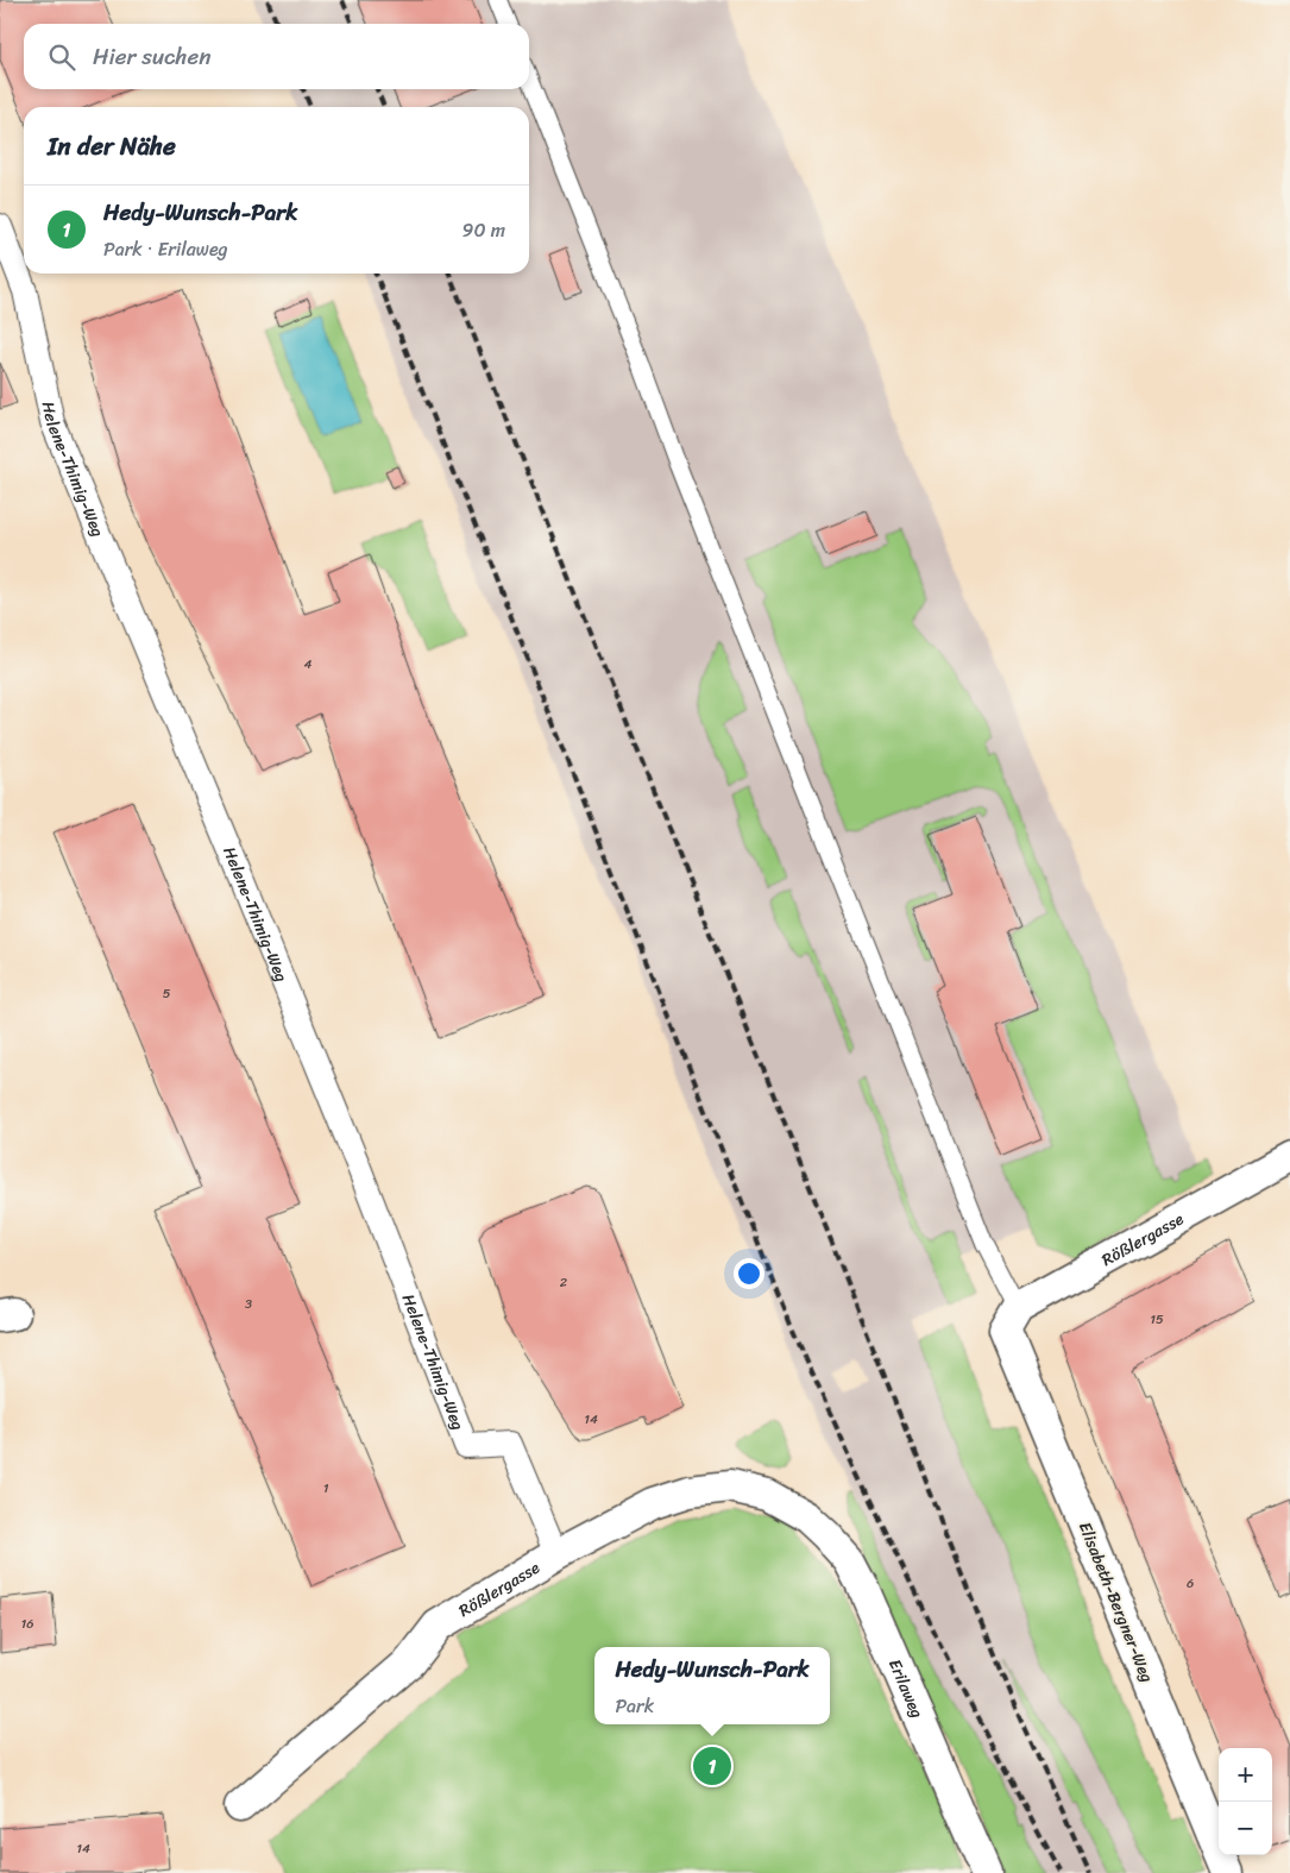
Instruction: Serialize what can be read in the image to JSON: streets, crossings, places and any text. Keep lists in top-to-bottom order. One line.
{"streets":{"street":["Helene-Thimig-Weg","Rößlergasse","Elisabeth-Bergner-Weg","Erilaweg"]},"crossings":[["Helene-Thimig-Weg","Rößlergasse"],["Rößlergasse","Elisabeth-Bergner-Weg"],["Rößlergasse","Erilaweg"]],"house_numbers":["4","5","2","3","15","14","1","6","16","14"],"page":{"search":"Hier suchen","heading":"In der Nähe","list":[{"mark":"1","name":"Hedy-Wunsch-Park","note":"Park · Erilaweg","value":"90 m"}],"popup":["Hedy-Wunsch-Park","Park"],"pins":"1","map_buttons":["+","−"]}}
